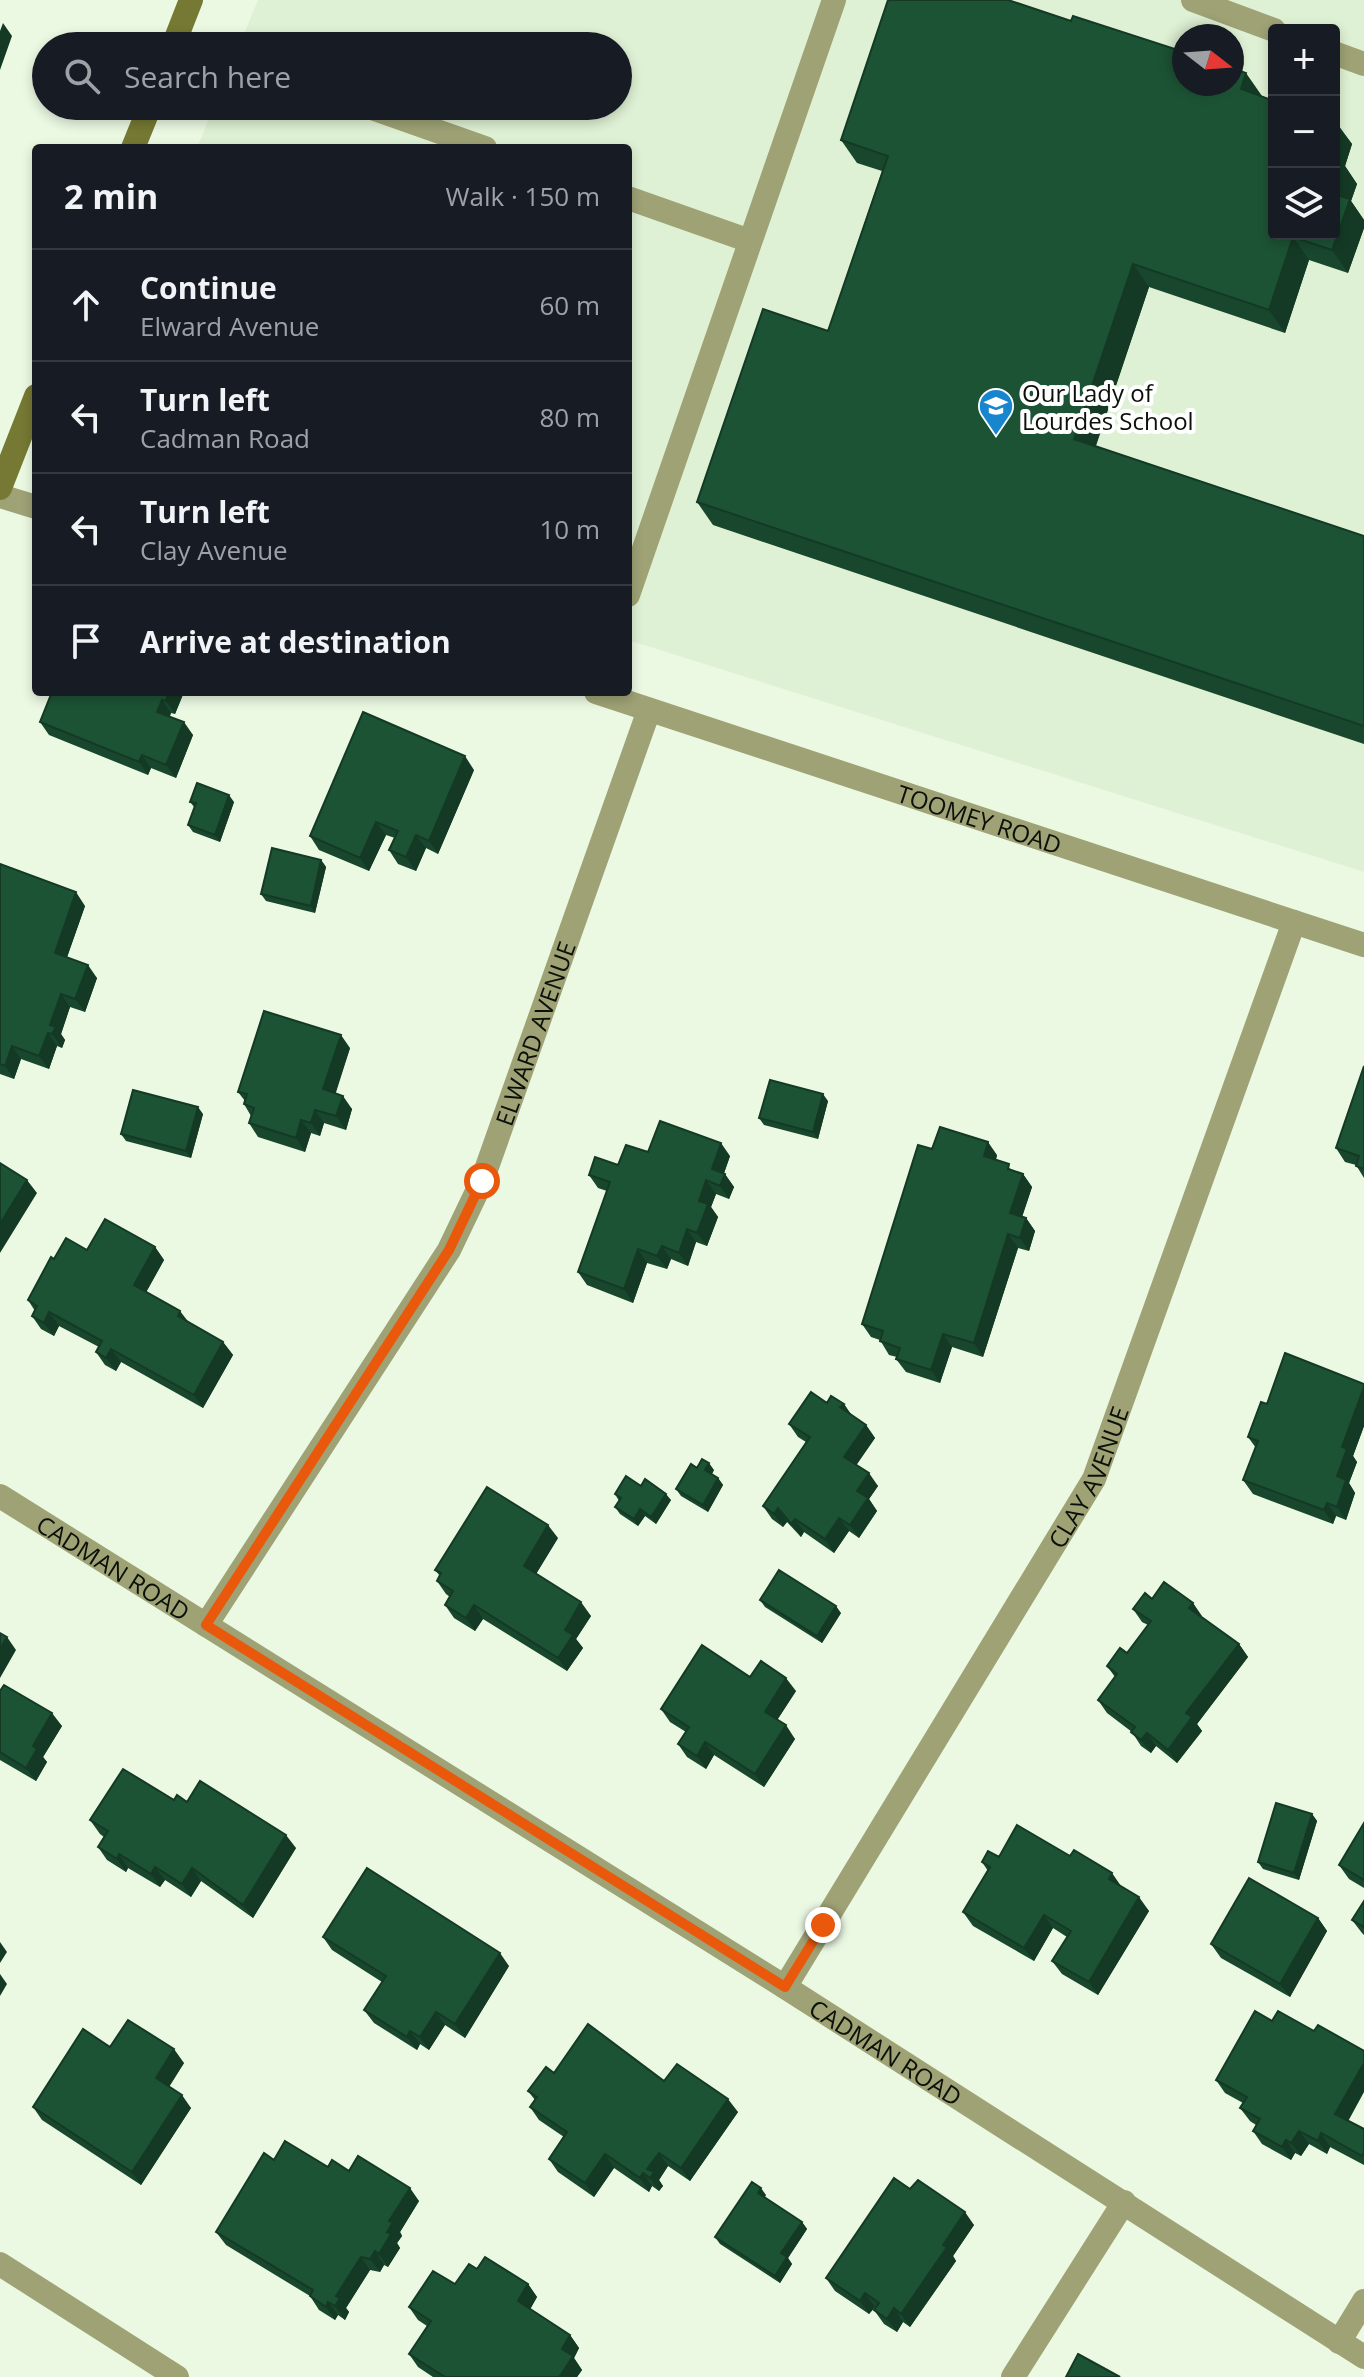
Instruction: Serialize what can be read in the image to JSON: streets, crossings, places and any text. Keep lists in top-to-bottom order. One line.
{"streets":{"street":["TOOMEY ROAD","ELWARD AVENUE","CLAY AVENUE","CADMAN ROAD"]},"crossings":[["TOOMEY ROAD","ELWARD AVENUE"],["TOOMEY ROAD","CLAY AVENUE"],["ELWARD AVENUE","CADMAN ROAD"],["CLAY AVENUE","CADMAN ROAD"]],"places":{"school or university":["Our Lady of Lourdes School"]},"north":"right","page":{"map_buttons":["+","−"],"search":"Search here","heading":["2 min","Walk · 150 m"],"list":[["Continue","Elward Avenue","60 m"],["Turn left","Cadman Road","80 m"],["Turn left","Clay Avenue","10 m"],"Arrive at destination"]}}
